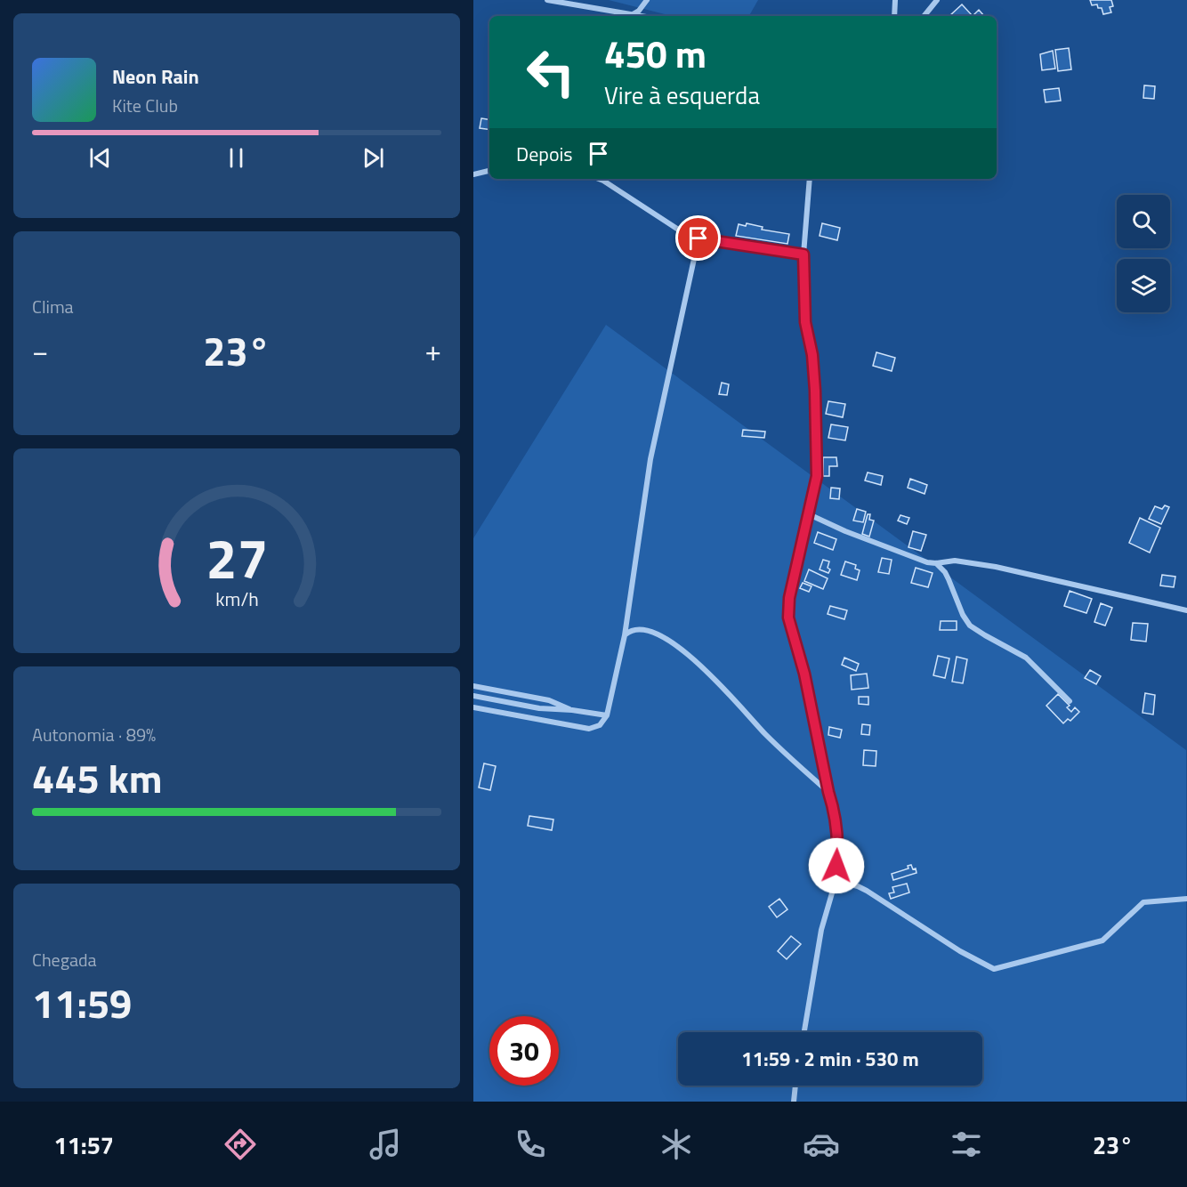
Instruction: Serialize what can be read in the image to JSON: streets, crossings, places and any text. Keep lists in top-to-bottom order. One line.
{"page":{"turn":["450 m","Vire à esquerda"],"song":["Neon Rain","Kite Club"],"then":"Depois","tile":["Clima",["Autonomia · 89%","445 km"],["Chegada","11:59"]],"heat":["−","23°","+"],"limit":"30","trip":"11:59 · 2 min · 530 m","tabs":["11:57","23°"],"gauge":["27","km/h"]}}
